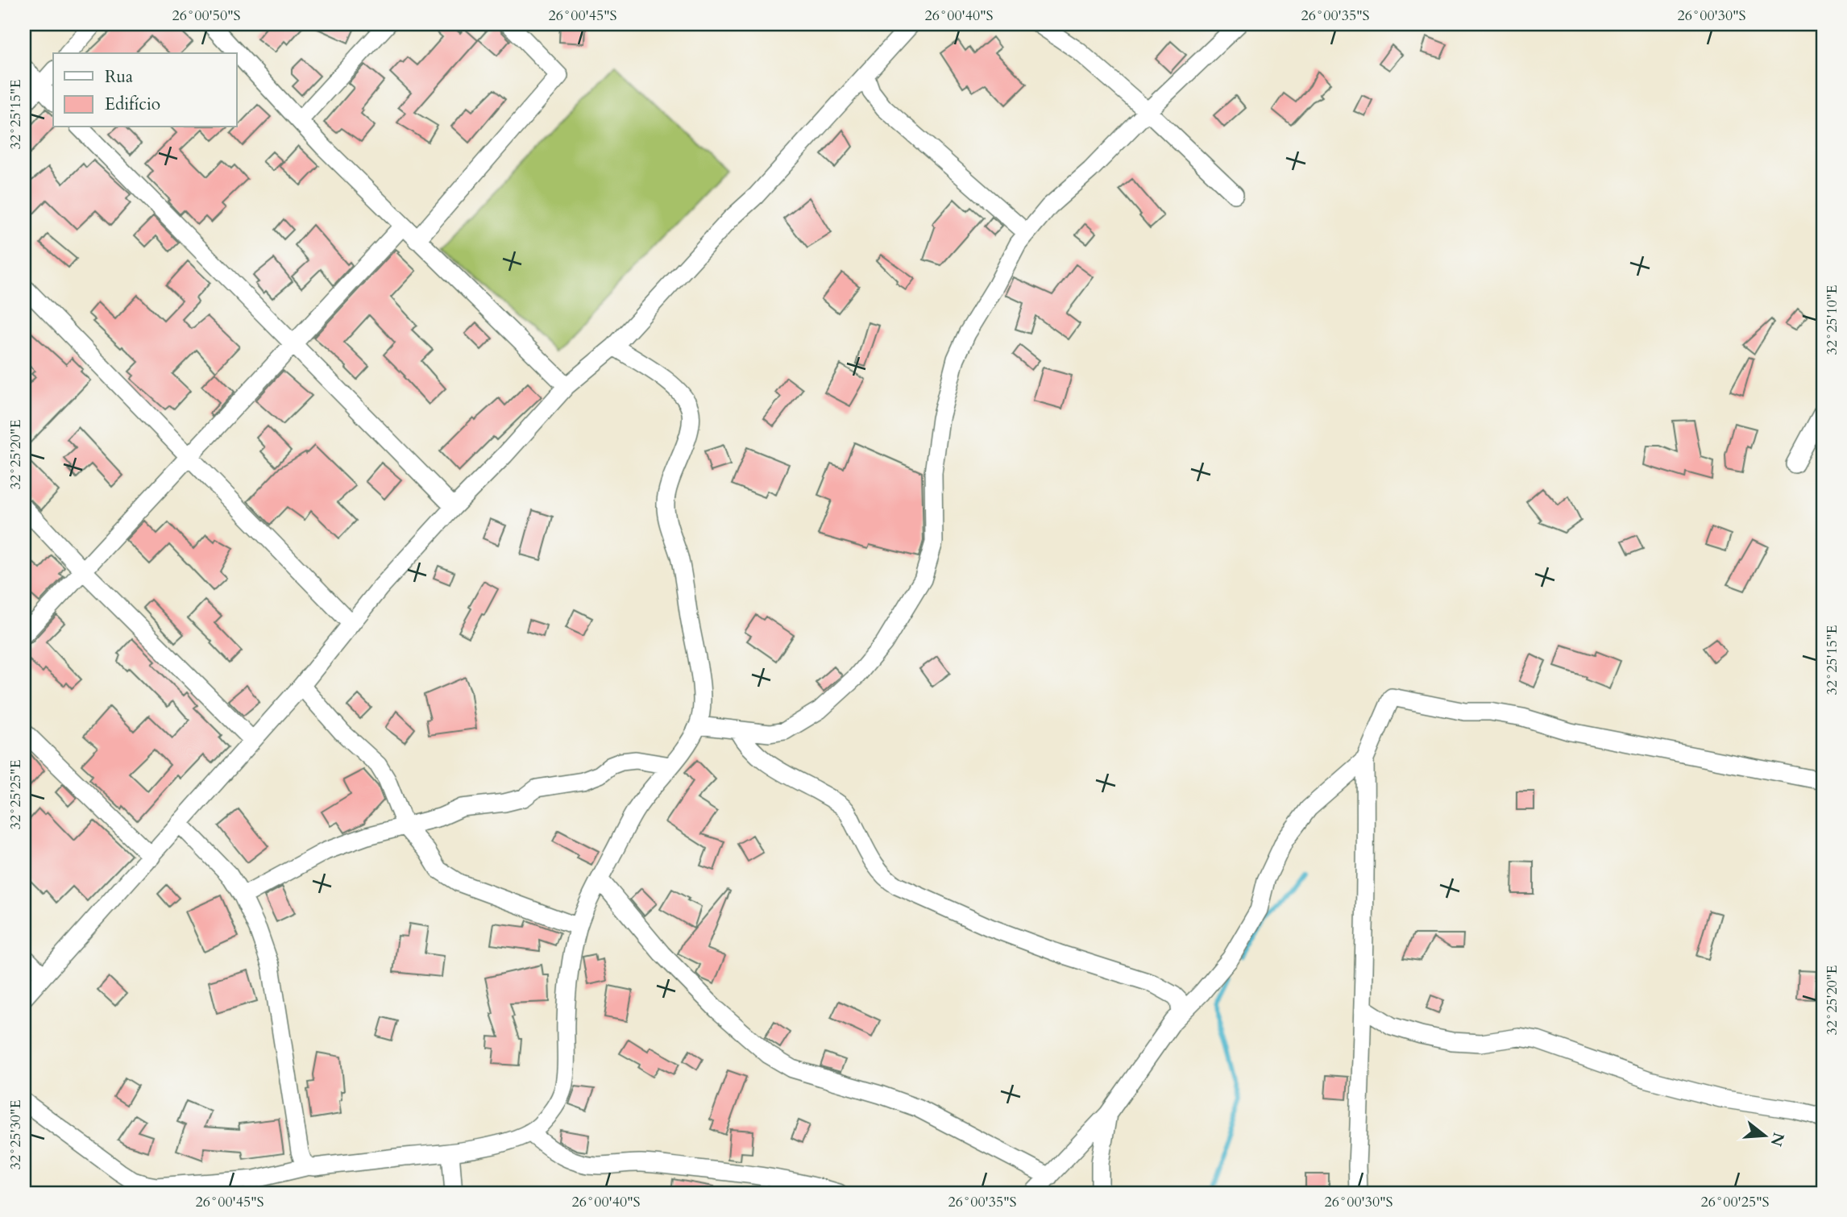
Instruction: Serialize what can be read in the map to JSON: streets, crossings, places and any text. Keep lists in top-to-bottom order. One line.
{"legend":["Rua","Edifício"],"north":"right","coordinates":["26°00'50\"S","26°00'45\"S","26°00'40\"S","26°00'35\"S","26°00'30\"S","32°25'15\"E","32°25'10\"E","32°25'20\"E","32°25'25\"E","32°25'30\"E","26°00'25\"S"]}
